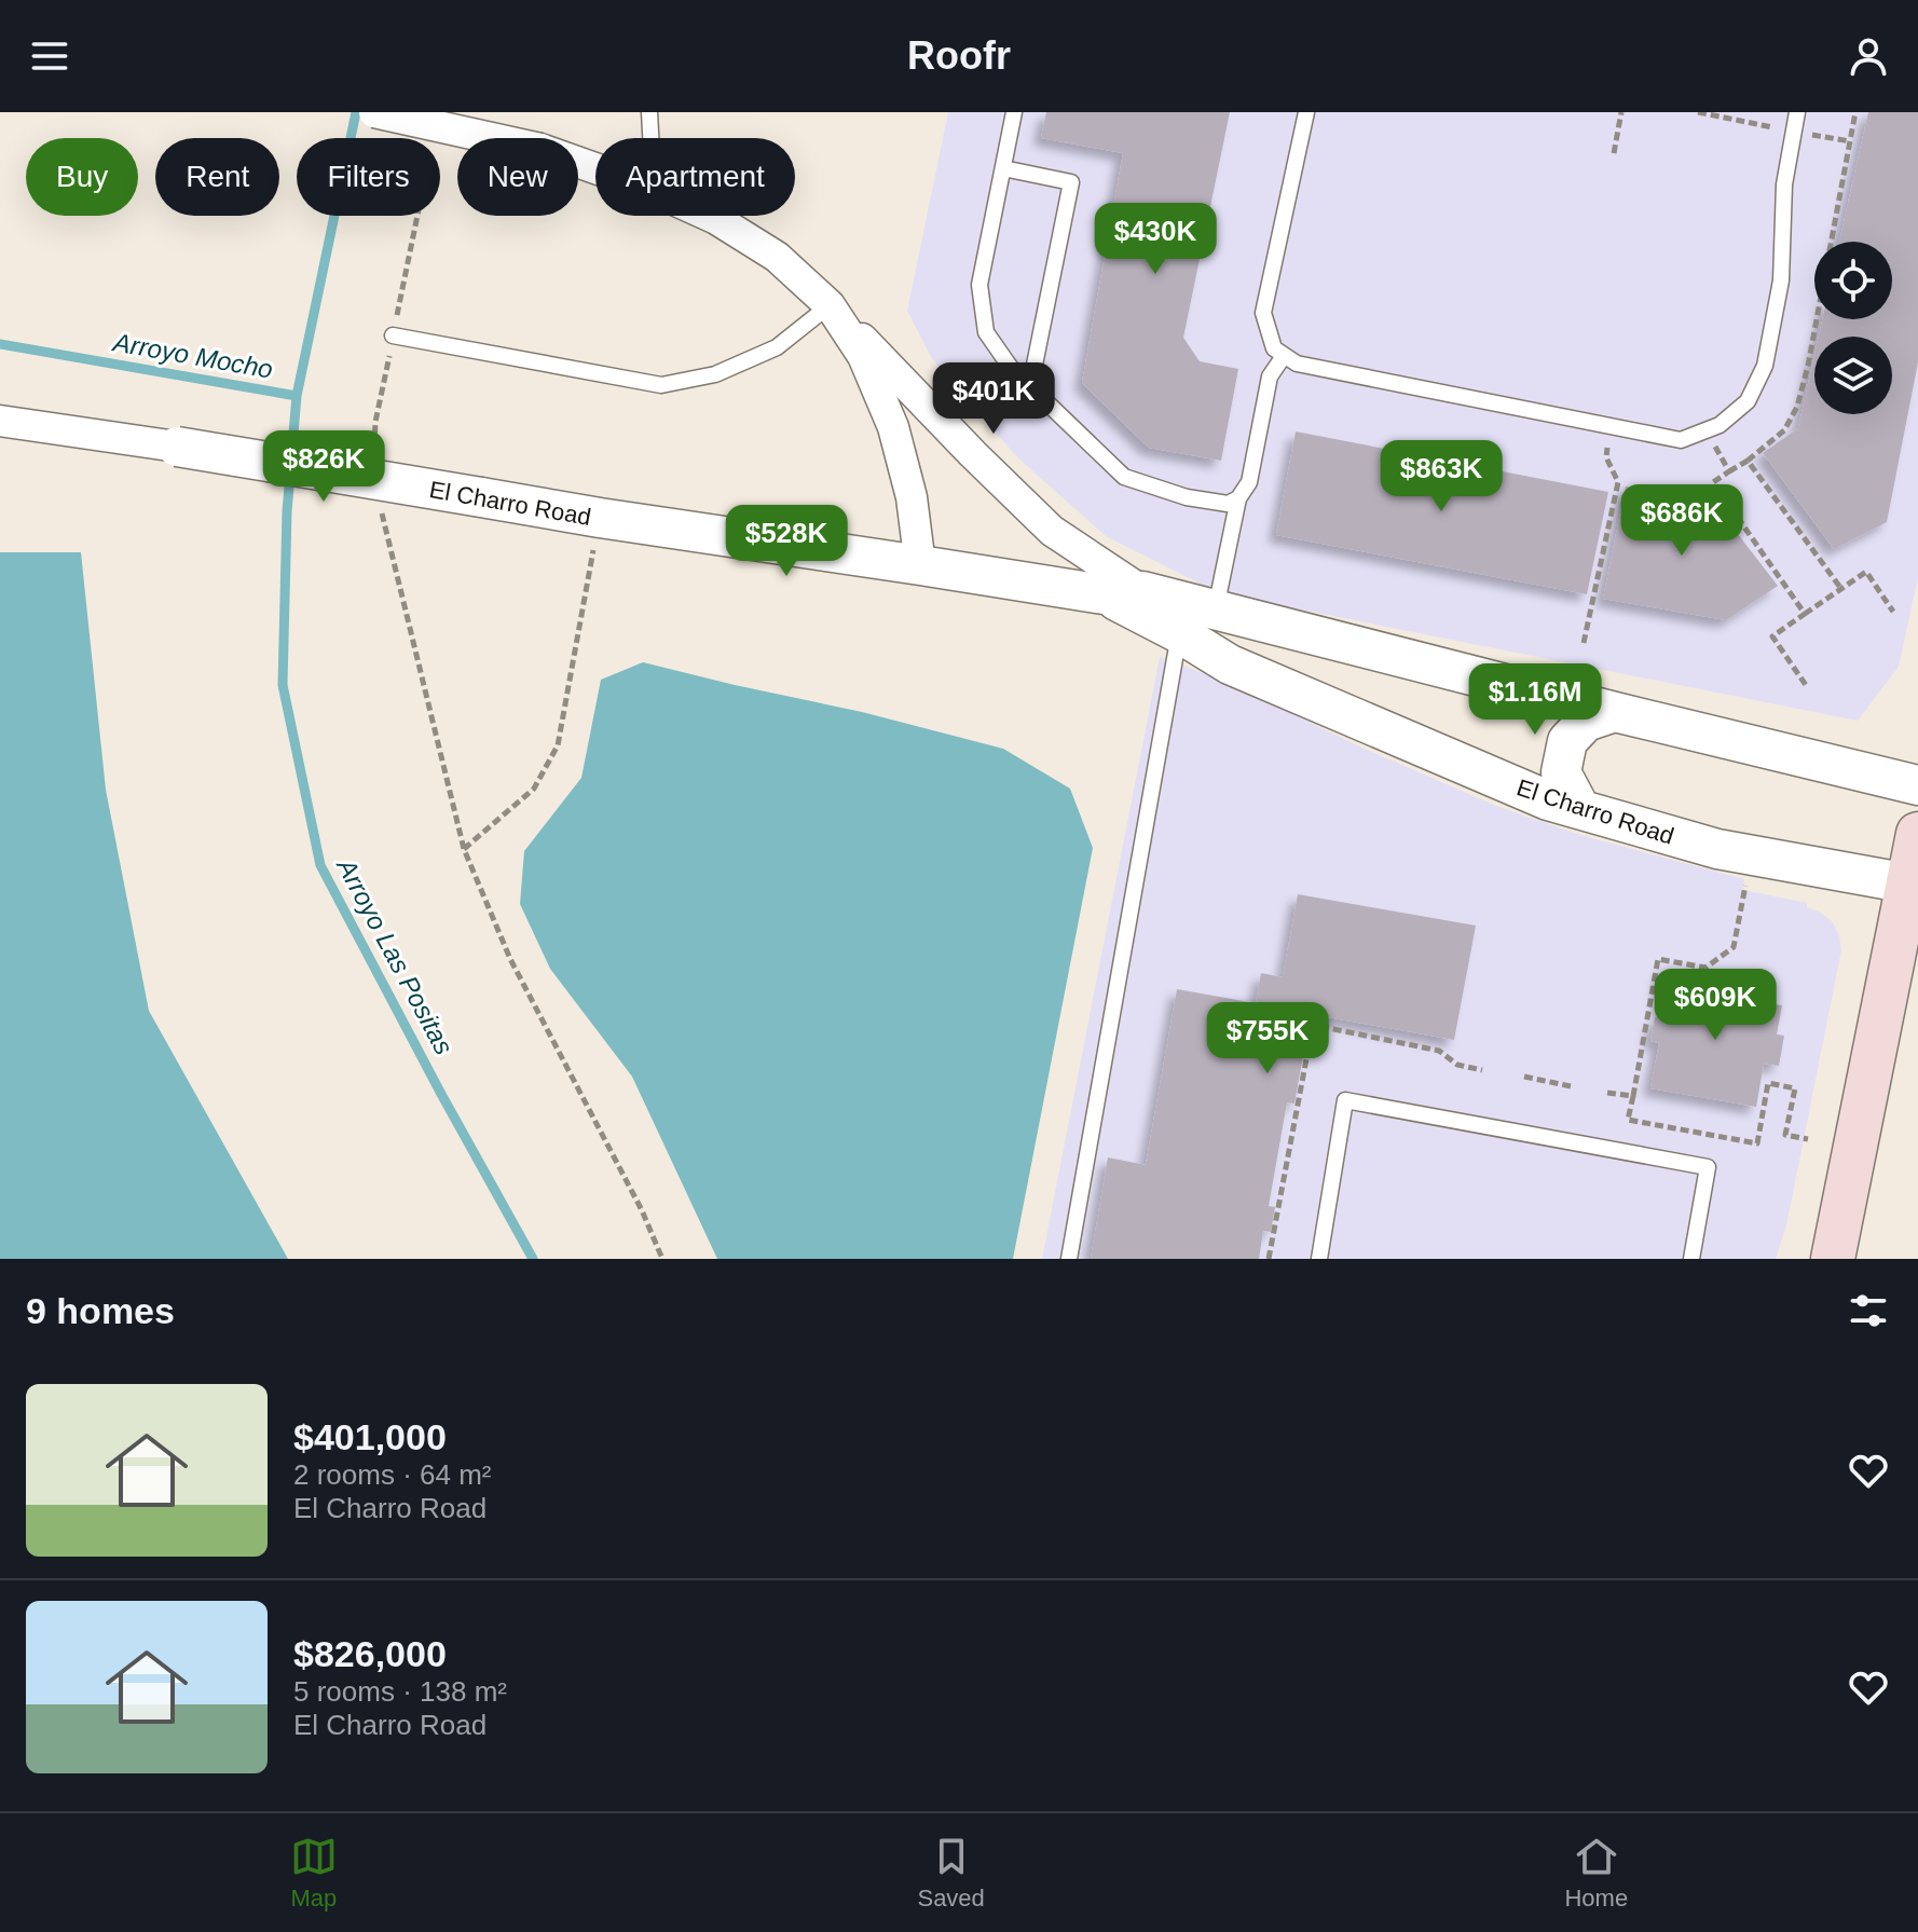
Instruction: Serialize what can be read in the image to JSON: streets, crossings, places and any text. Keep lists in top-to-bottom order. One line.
{"streets":{"street":["El Charro Road"]},"water":["Arroyo Mocho","Arroyo Las Positas"],"page":{"header":"Roofr","chip":["Buy","Rent","Filters","New","Apartment"],"price":["$430K","$401K","$826K","$863K","$686K","$528K","$1.16M","$609K","$755K"],"heading":"9 homes","list":[{"name":"$401,000","note":"2 rooms · 64 m² · El Charro Road"},{"name":"$826,000","note":"5 rooms · 138 m² · El Charro Road"}],"tabs":["Map","Saved","Home"]}}
